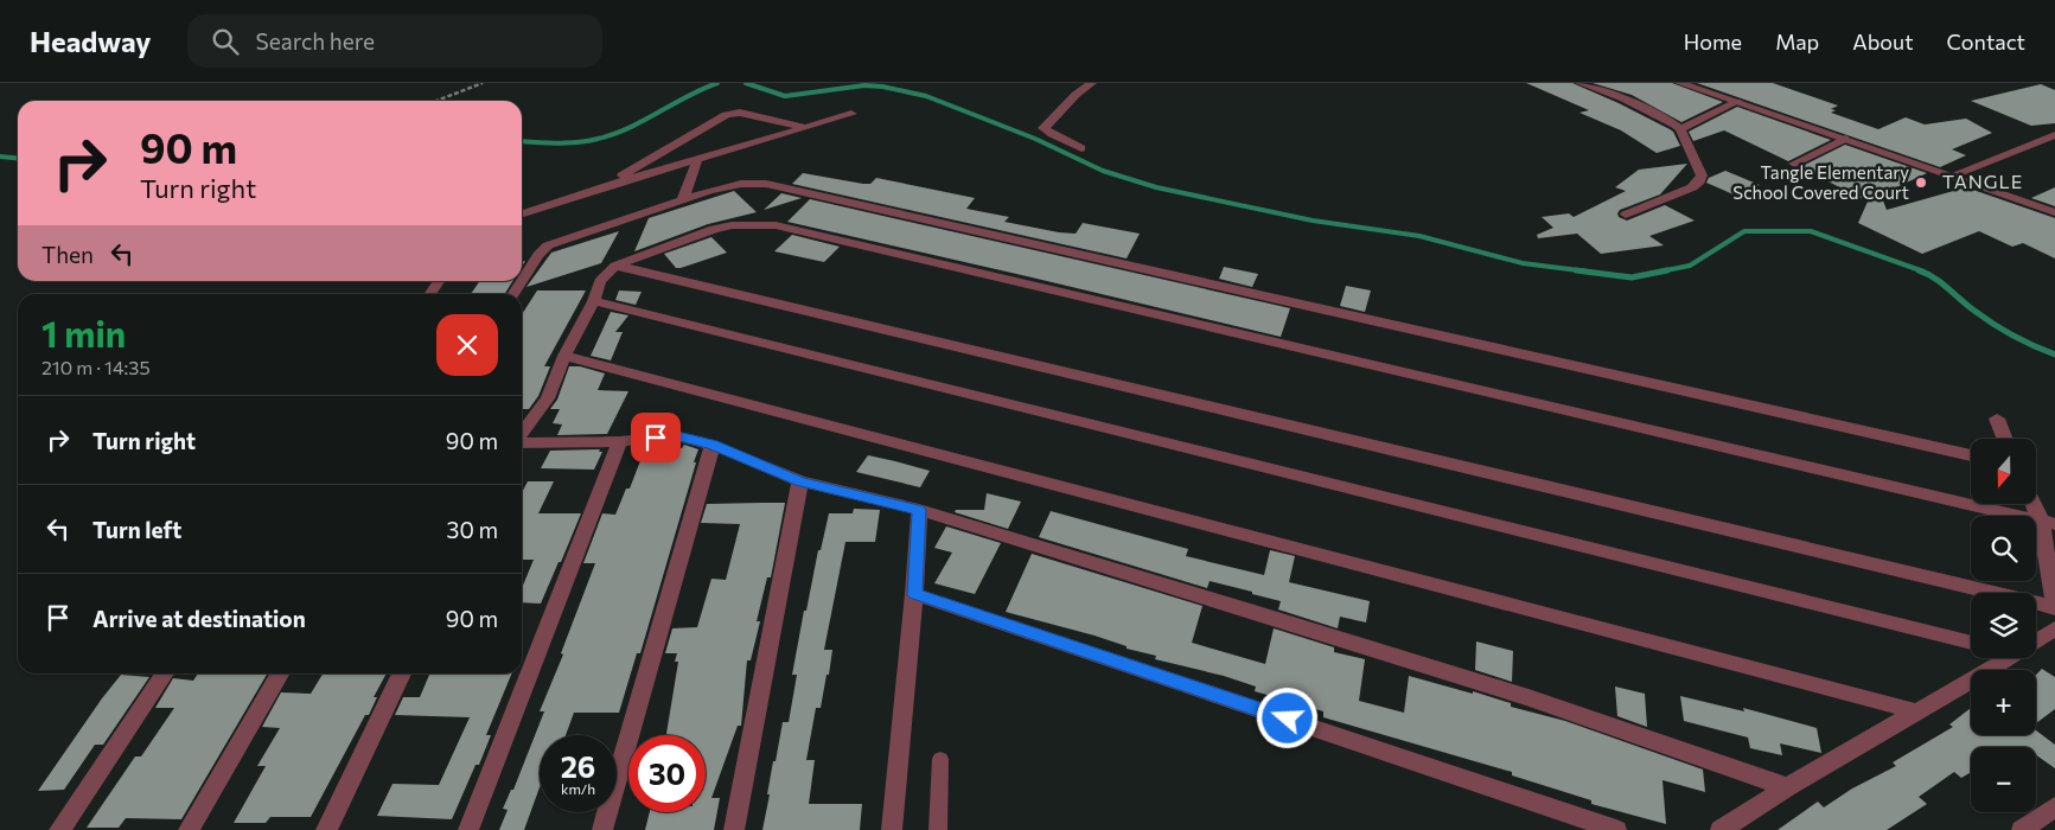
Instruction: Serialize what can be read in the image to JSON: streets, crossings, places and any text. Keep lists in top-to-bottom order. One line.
{"districts":["TANGLE"],"places":["Tangle Elementary School Covered Court"],"north":"bottom","page":{"header":"Headway","search":"Search here","nav":["Home","Map","About","Contact"],"turn":["90 m","Turn right"],"then":"Then","heading":["1 min","210 m · 14:35"],"list":[{"name":"Turn right","value":"90 m"},{"name":"Turn left","value":"30 m"},{"name":"Arrive at destination","value":"90 m"}],"map_buttons":["+","−"],"speed":"26 km/h","limit":"30"}}
